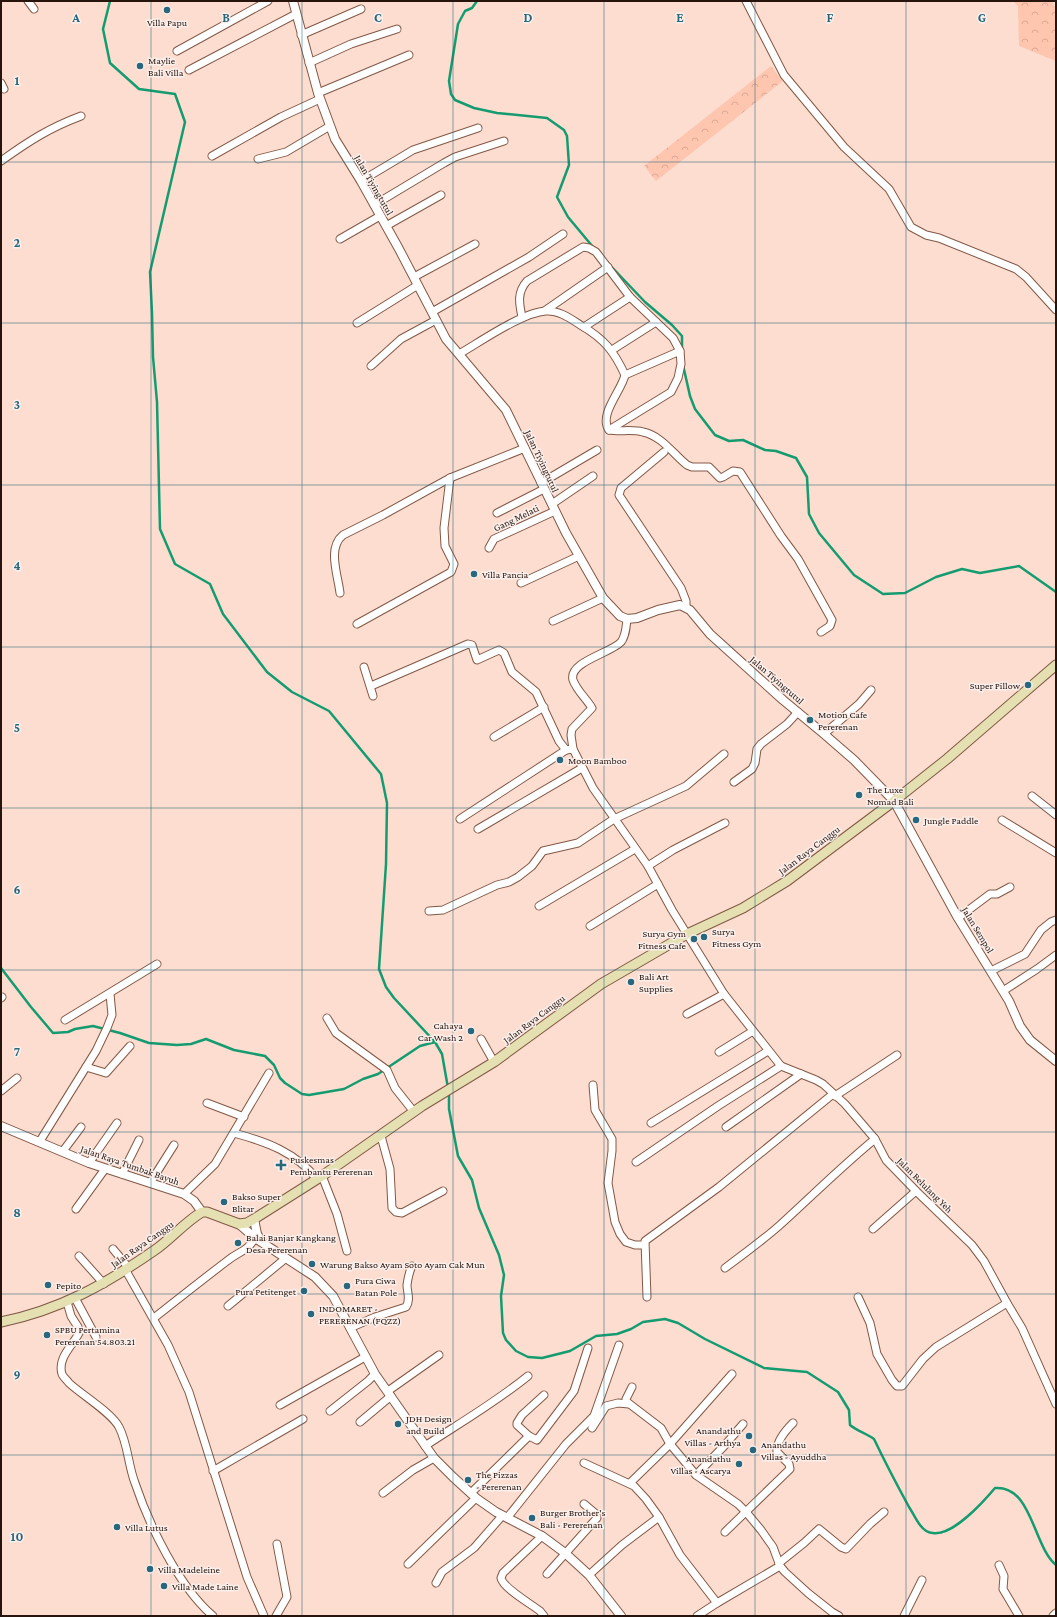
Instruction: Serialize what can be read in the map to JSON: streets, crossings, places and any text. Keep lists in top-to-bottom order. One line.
{"streets":{"main road":["Jalan Raya Canggu"],"street":["Jalan Tiyingtutul","Gang Melati","Jalan Sempol","Jalan Raya Tumbak Bayuh","Jalan Belulang Yeh"]},"crossings":[["Jalan Tiyingtutul","Gang Melati"],["Jalan Tiyingtutul","Jalan Raya Canggu"],["Jalan Tiyingtutul","Jalan Sempol"],["Jalan Raya Canggu","Jalan Sempol"],["Jalan Raya Canggu","Jalan Raya Tumbak Bayuh"],["Jalan Raya Canggu","Jalan Belulang Yeh"]],"places":{"other":["Villa Papu","Maylie Bali Villa","Villa Pancia","Super Pillow","Motion Cafe Pererenan","Moon Bamboo","The Luxe Nomad Bali","Jungle Paddle","Surya Fitness Gym","Surya Gym Fitness Cafe","Bali Art Supplies","Cahaya Car Wash 2","Bakso Super Blitar","Balai Banjar Kangkang Desa Pererenan","Warung Bakso Ayam Soto Ayam Cak Mun","Pepito","Pura Ciwa Batan Pole","Pura Petitenget","INDOMARET - PERERENAN (FQZZ)","SPBU Pertamina Pererenan 54.803.21","JDH Design and Build","Anandathu Villas - Arthya","Anandathu Villas - Ayuddha","Anandathu Villas - Ascarya","The Pizzas - Pererenan","Burger Brother's Bali - Pererenan","Villa Lutus","Villa Madeleine","Villa Made Laine"],"health":["Puskesmas Pembantu Pererenan"]},"grid":{"columns":["A","B","C","D","E","F","G"],"rows":["1","2","3","4","5","6","7","8","9","10"]}}
